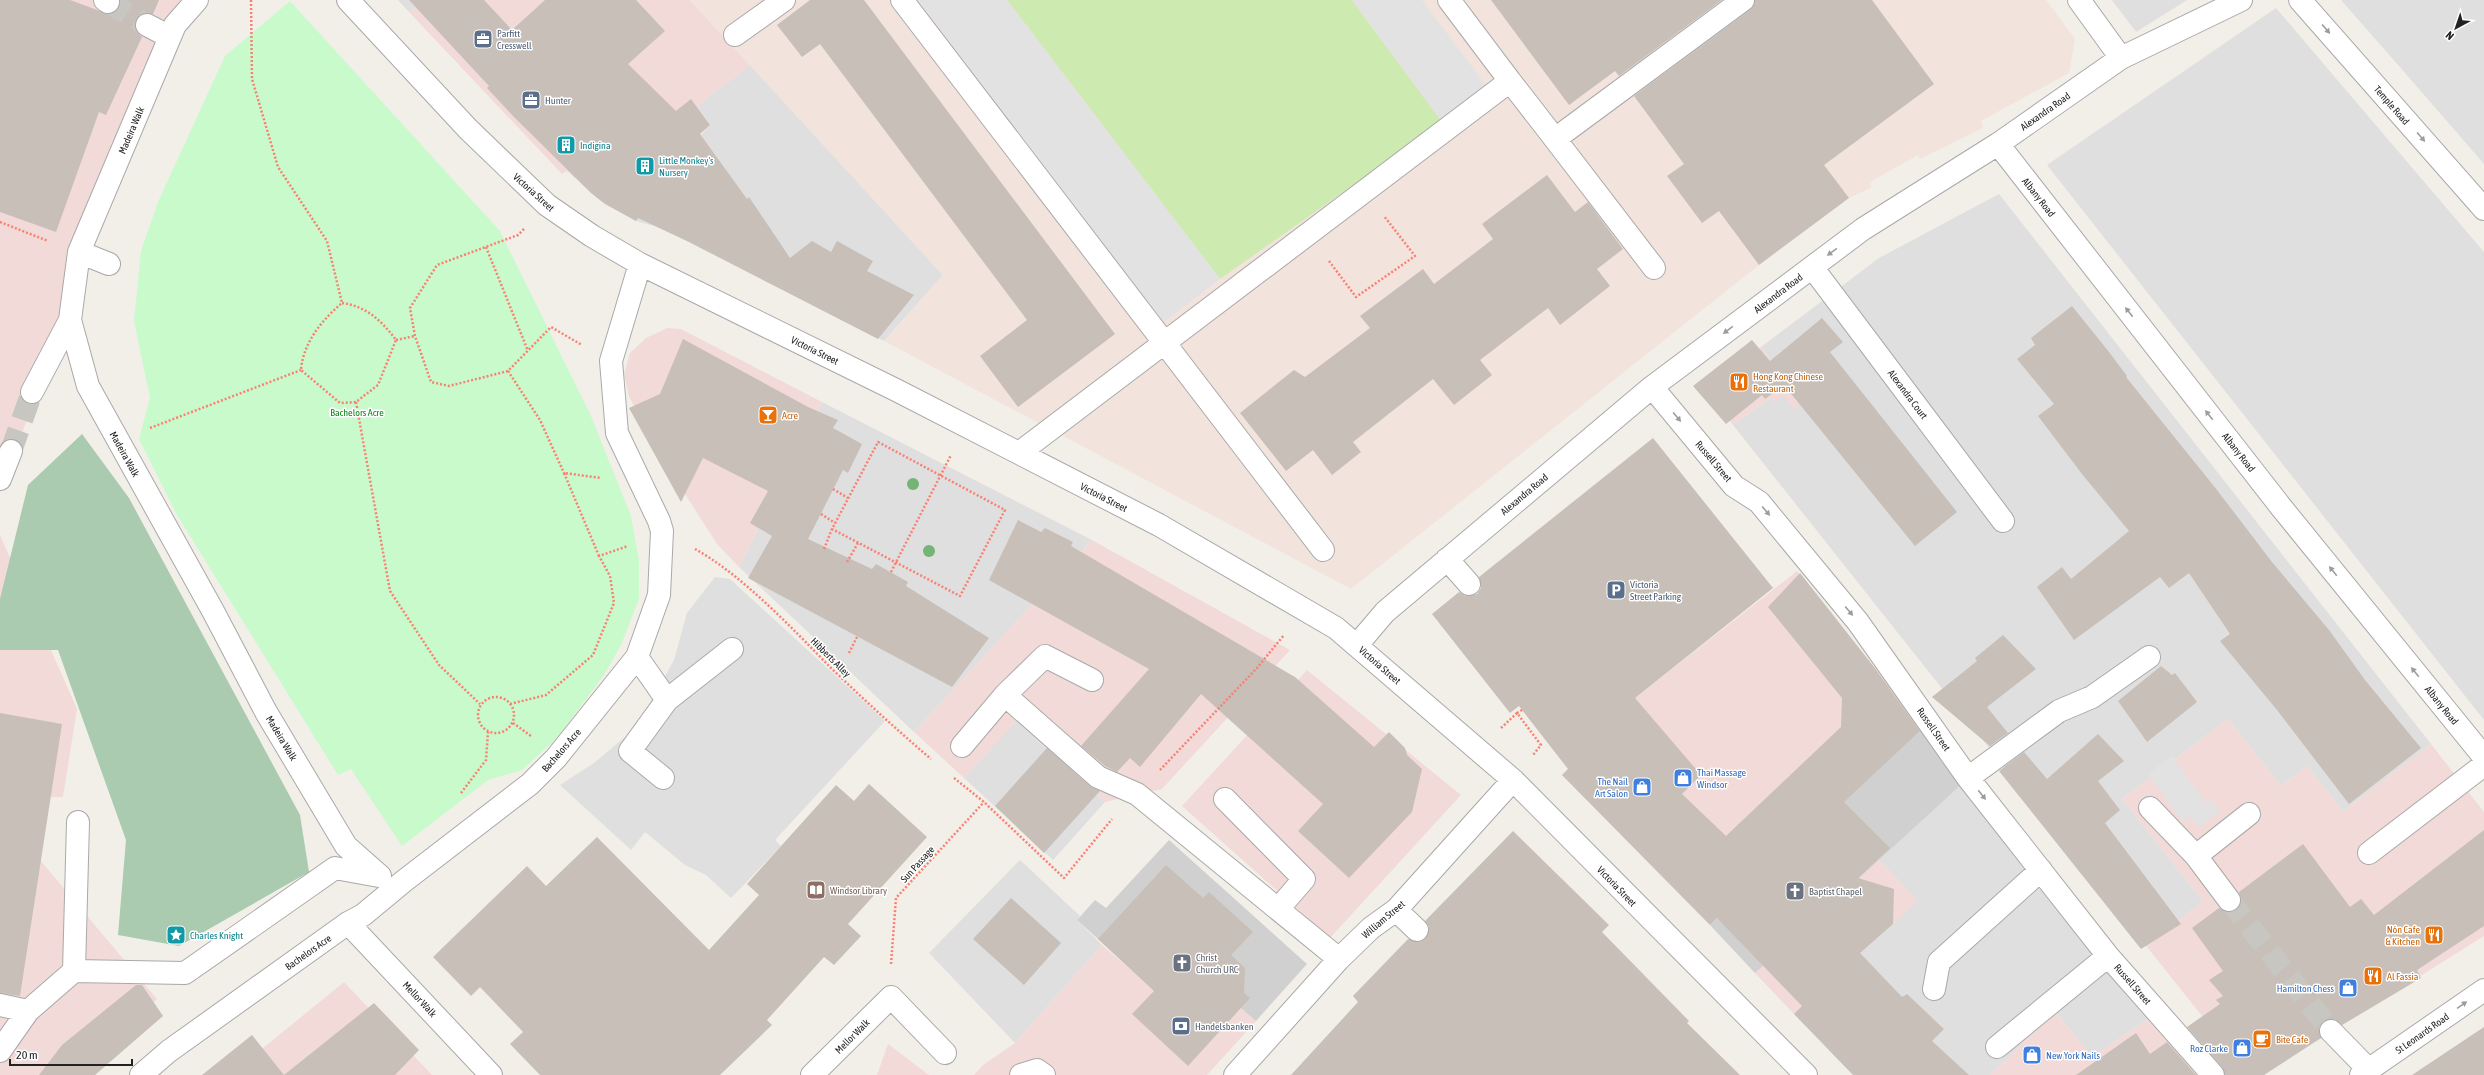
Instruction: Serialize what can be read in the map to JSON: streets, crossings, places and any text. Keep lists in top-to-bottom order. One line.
{"streets":{"street":["Temple Road","Alexandra Road","Madeira Walk","Victoria Street","Albany Road","Alexandra Court","Russell Street","Bachelors Acre","William Street","Mellor Walk","St Leonards Road"],"path":["Hibberts Alley","Sun Passage"]},"crossings":[["Alexandra Road","Victoria Street"],["Alexandra Road","Albany Road"],["Alexandra Road","Alexandra Court"],["Alexandra Road","Russell Street"],["Victoria Street","Bachelors Acre"],["Victoria Street","William Street"],["Hibberts Alley","Bachelors Acre"],["Bachelors Acre","Mellor Walk"],["Sun Passage","Mellor Walk"]],"one_way":["Temple Road","Alexandra Road","Albany Road","Russell Street","St Leonards Road"],"parks":["Bachelors Acre"],"places":{"office":["Parfitt Cresswell","Hunter"],"building":["Indigina","Little Monkey's Nursery"],"restaurant":["Hong Kong Chinese Restaurant","Nón Cafe & Kitchen","Al Fassia"],"bar":["Acre"],"parking":["Victoria Street Parking"],"shop":["Thai Massage Windsor","The Nail Art Salon","Hamilton Chess","Roz Clarke","New York Nails"],"library":["Windsor Library"],"church":["Baptist Chapel","Christ Church URC"],"place":["Charles Knight"],"bank":["Handelsbanken"],"cafe":["Bite Cafe"]},"scale_bar":"20 m","north":"bottom left"}
